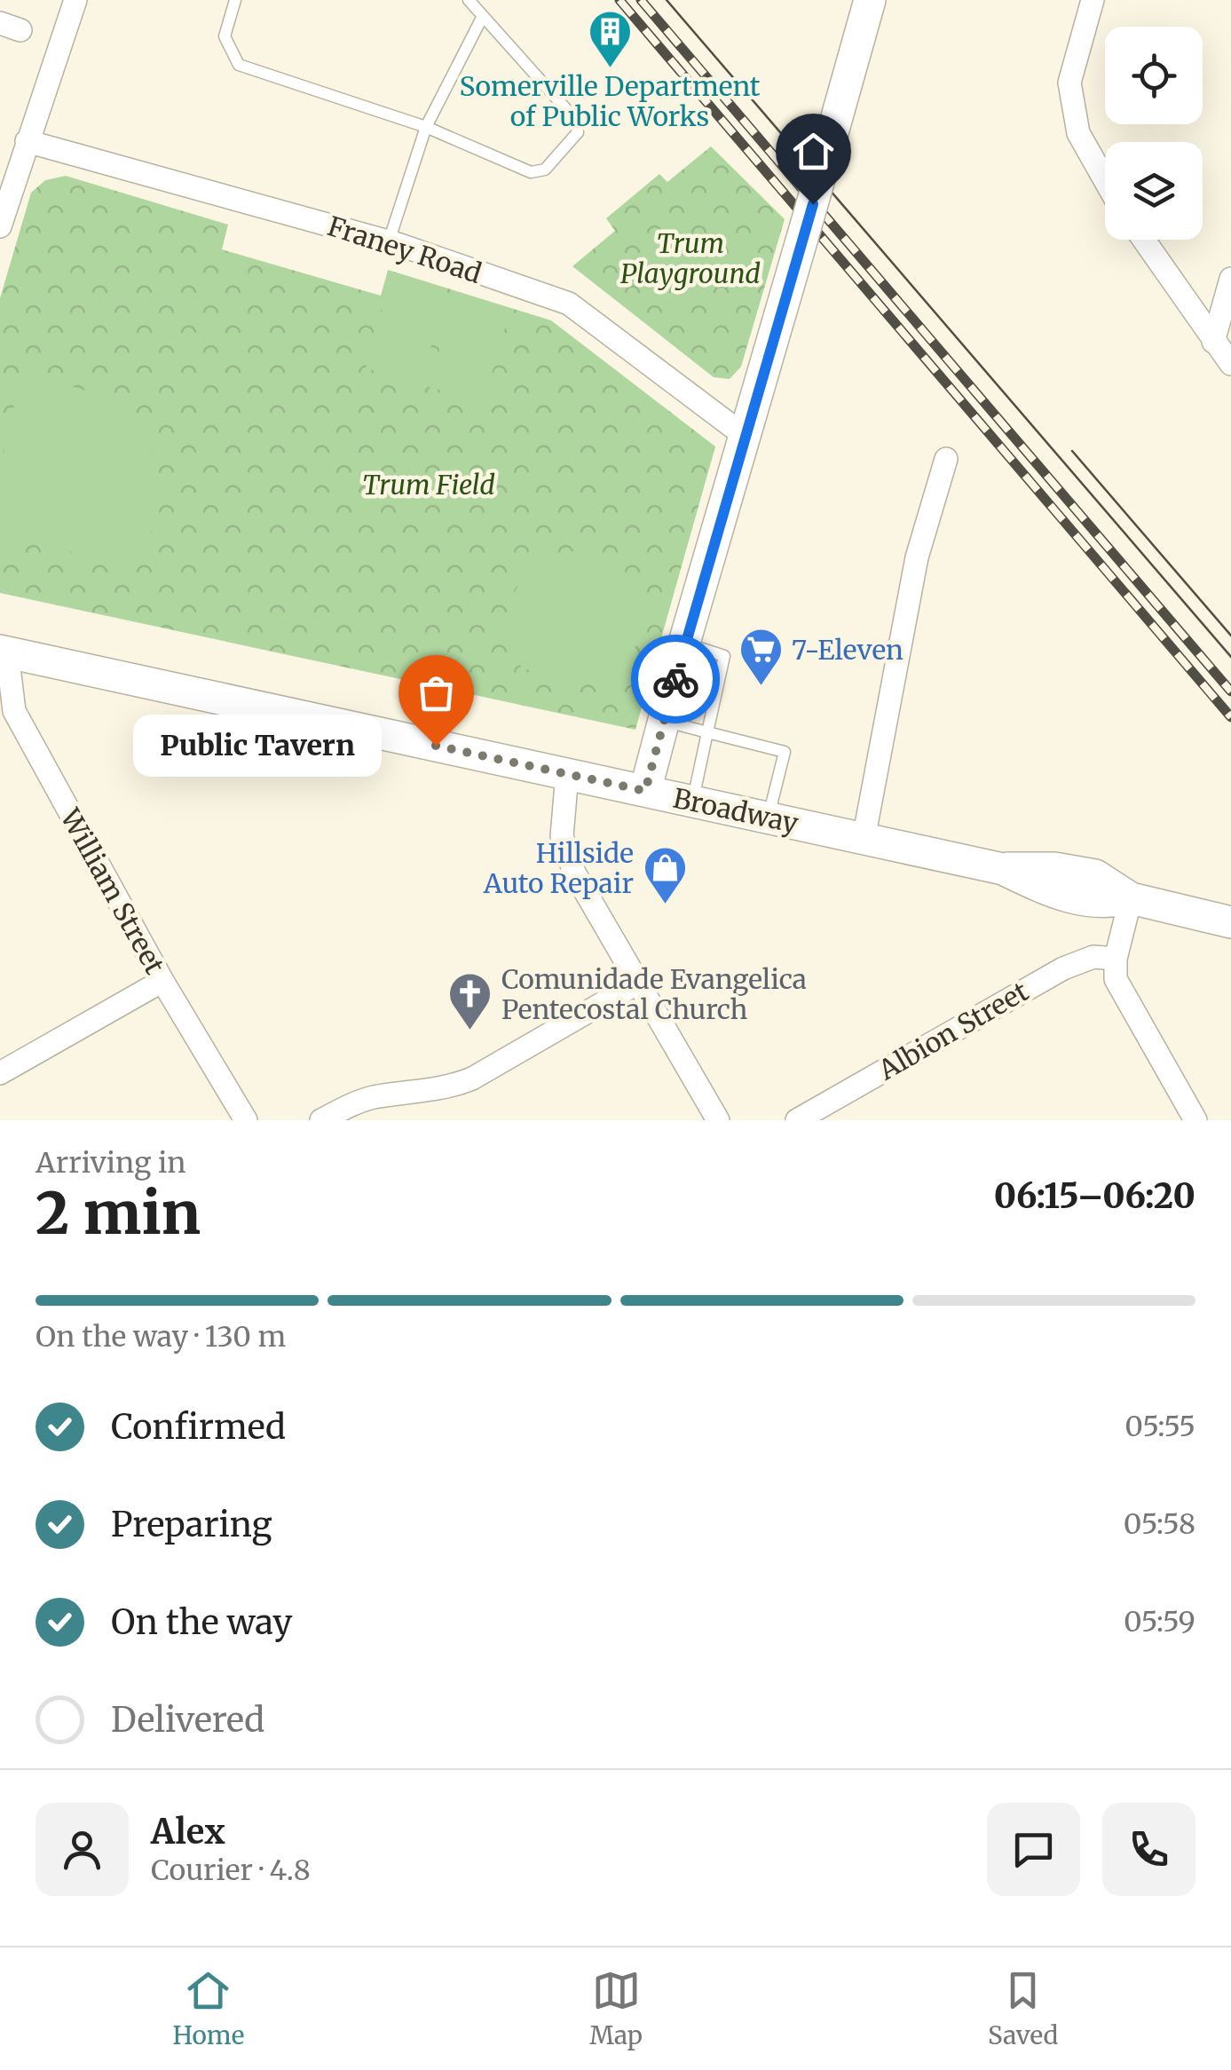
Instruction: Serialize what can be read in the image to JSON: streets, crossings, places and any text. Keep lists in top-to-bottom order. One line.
{"streets":{"main road":["Broadway"],"street":["Franey Road","William Street","Albion Street"]},"crossings":[["Broadway","William Street"]],"parks":["Trum Playground","Trum Field"],"places":{"building":["Somerville Department of Public Works"],"supermarket":["7-Eleven"],"other":["Public Tavern"],"shop":["Hillside Auto Repair"],"church":["Comunidade Evangelica Pentecostal Church"]},"page":{"bubble":"Public Tavern","heading":["2 min","Arriving in","06:15–06:20"],"panel":["Alex","Courier · 4.8"],"bar":"On the way · 130 m","list":[["Confirmed","05:55"],["Preparing","05:58"],["On the way","05:59"],"Delivered"],"tabs":["Home","Map","Saved"]}}
